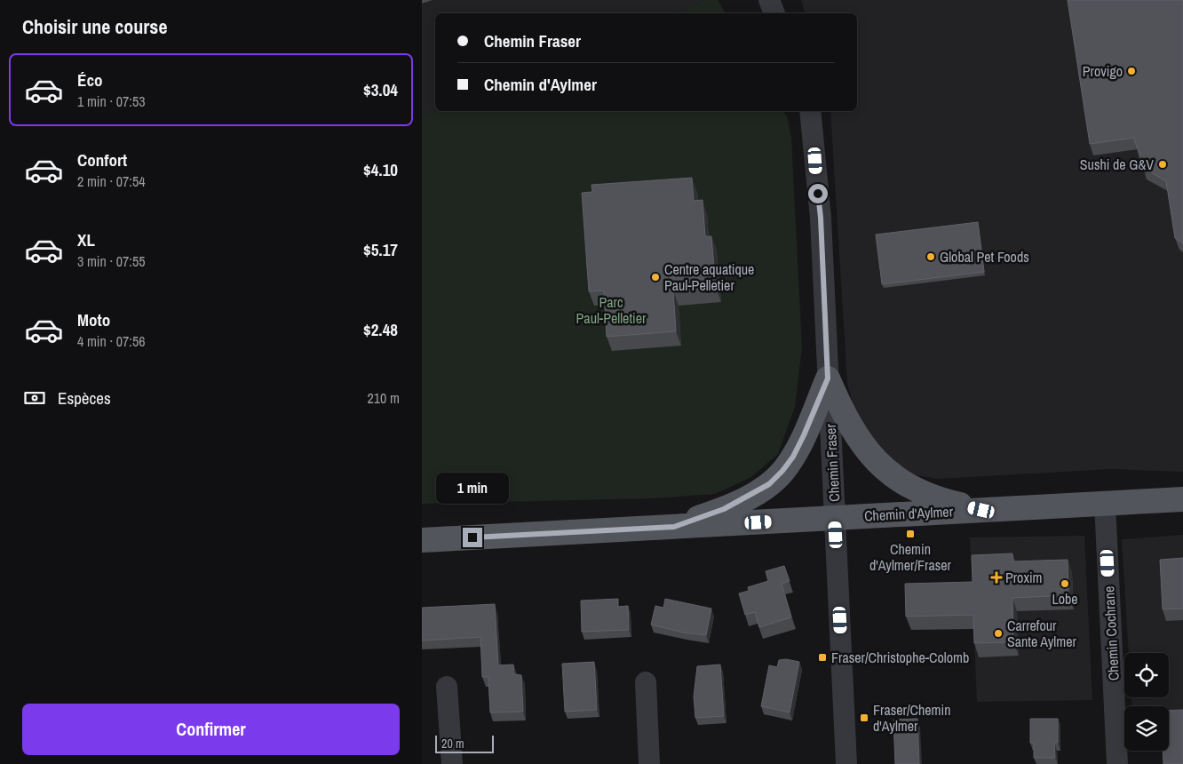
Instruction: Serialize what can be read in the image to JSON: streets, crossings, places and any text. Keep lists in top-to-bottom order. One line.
{"streets":{"main road":["Chemin d'Aylmer"],"street":["Chemin Fraser","Chemin Cochrane"]},"crossings":[["Chemin Fraser","Chemin d'Aylmer"],["Chemin d'Aylmer","Chemin Cochrane"]],"parks":["Parc Paul-Pelletier"],"places":{"other":["Provigo","Sushi de G&V","Global Pet Foods","Centre aquatique Paul-Pelletier","Lobe","Carrefour Sante Aylmer"],"transit":["Chemin d'Aylmer/Fraser","Fraser/Christophe-Colomb","Fraser/Chemin d'Aylmer"],"health":["Proxim"]},"scale_bar":"20 m","page":{"heading":"Choisir une course","banner":["Chemin Fraser","Chemin d'Aylmer"],"list":[{"name":"Éco","note":"1 min · 07:53","value":"$3.04"},{"name":"Confort","note":"2 min · 07:54","value":"$4.10"},{"name":"XL","note":"3 min · 07:55","value":"$5.17"},{"name":"Moto","note":"4 min · 07:56","value":"$2.48"}],"pay":["Espèces","210 m"],"bubble":"1 min","buttons":"Confirmer","scale":"20 m"}}
